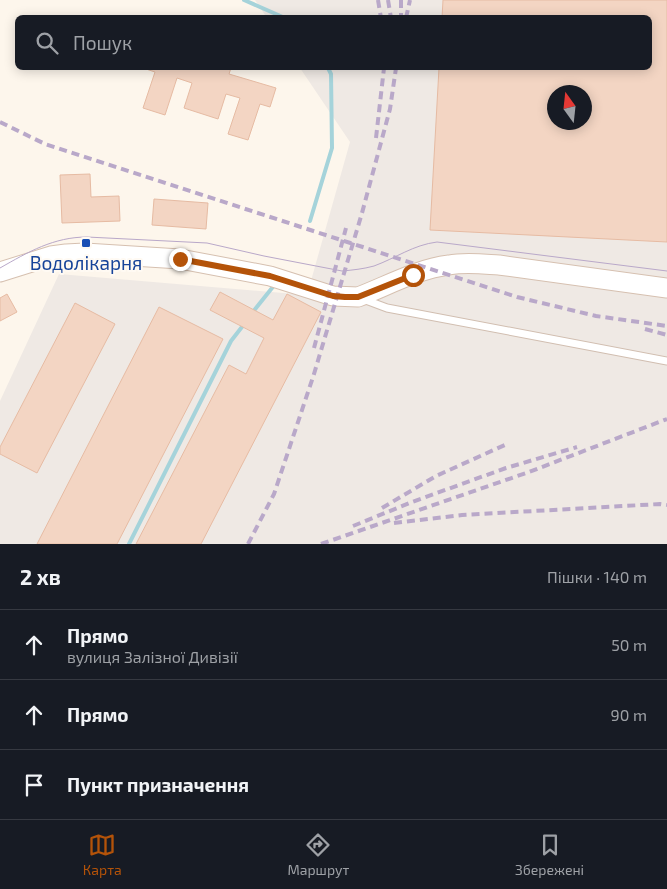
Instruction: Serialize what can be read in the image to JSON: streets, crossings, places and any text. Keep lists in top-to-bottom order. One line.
{"places":{"transit":["Водолікарня"]},"north":"top","page":{"search":"Пошук","heading":["2 хв","Пішки · 140 m"],"list":[["Прямо","вулиця Залізної Дивізії","50 m"],["Прямо","90 m"],"Пункт призначення"],"nav":["Карта","Маршрут","Збережені"]}}
